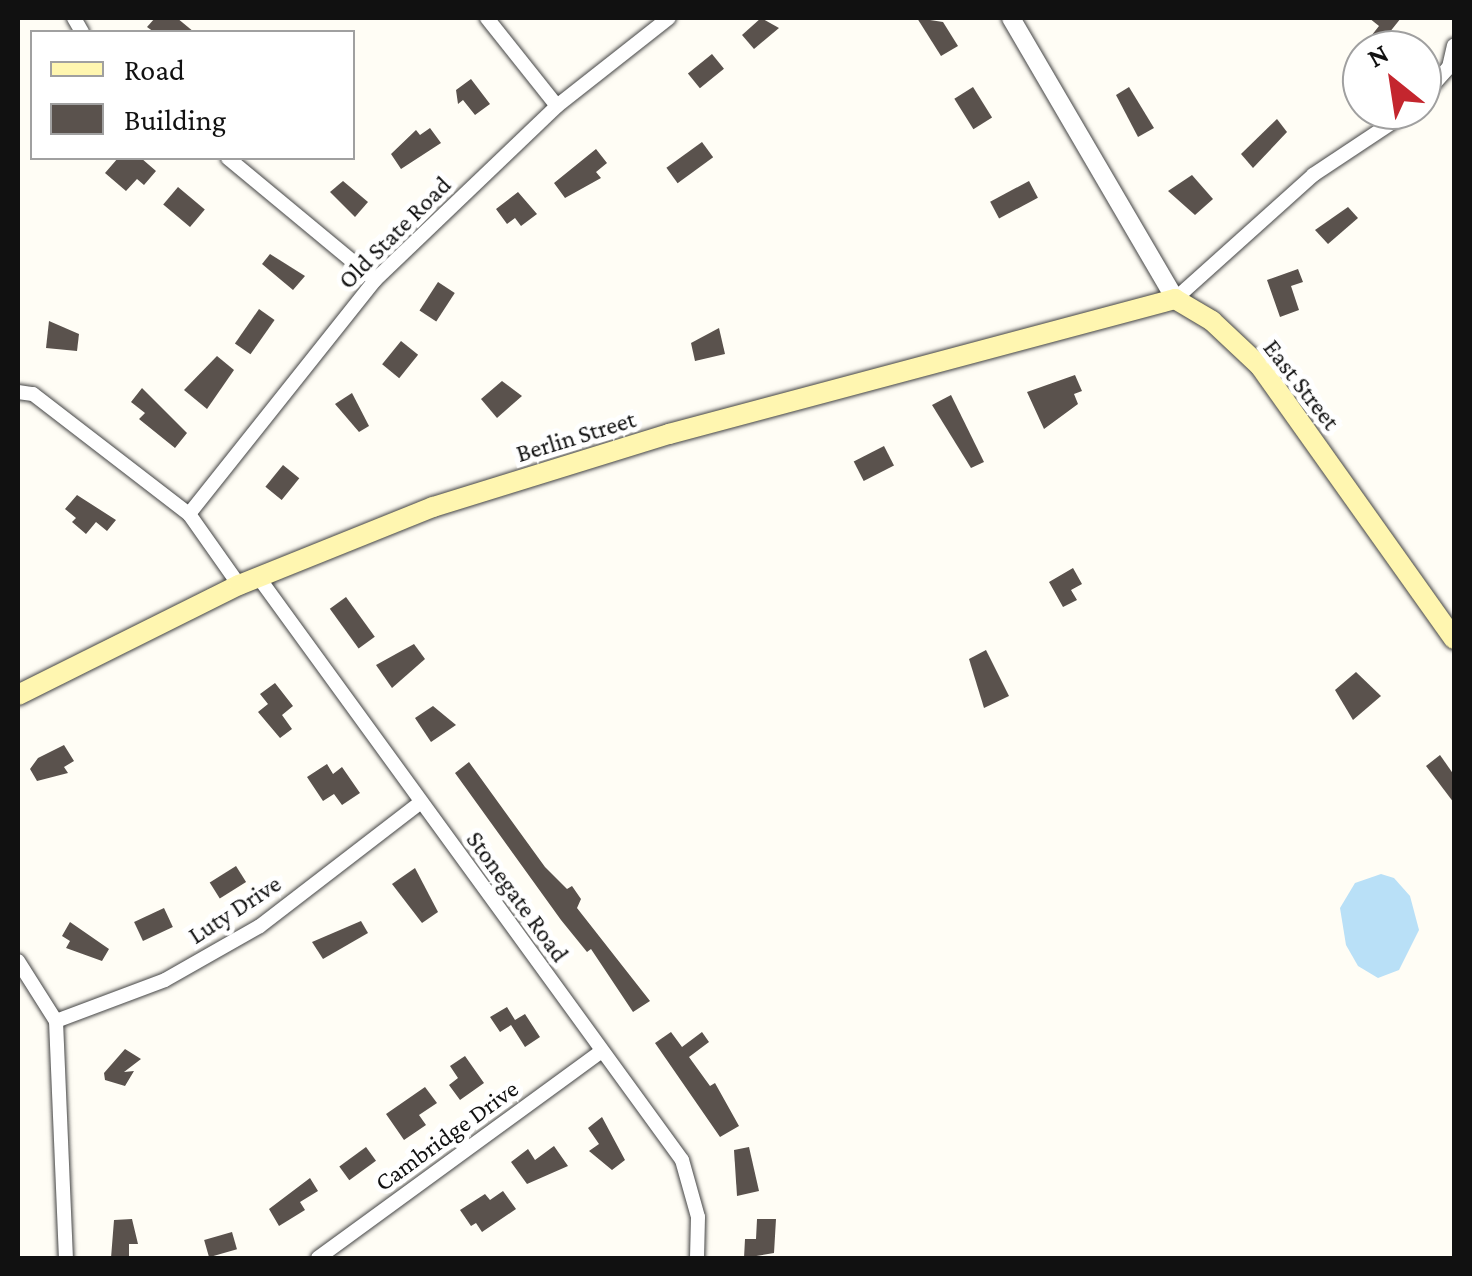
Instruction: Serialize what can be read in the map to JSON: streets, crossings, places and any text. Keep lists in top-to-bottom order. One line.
{"streets":{"main road":["East Street","Berlin Street"],"street":["Old State Road","Stonegate Road","Luty Drive","Cambridge Drive"]},"crossings":[["Old State Road","Stonegate Road"],["East Street","Berlin Street"],["Berlin Street","Stonegate Road"],["Stonegate Road","Luty Drive"],["Stonegate Road","Cambridge Drive"]],"legend":["Road","Building"],"north":"top left"}
